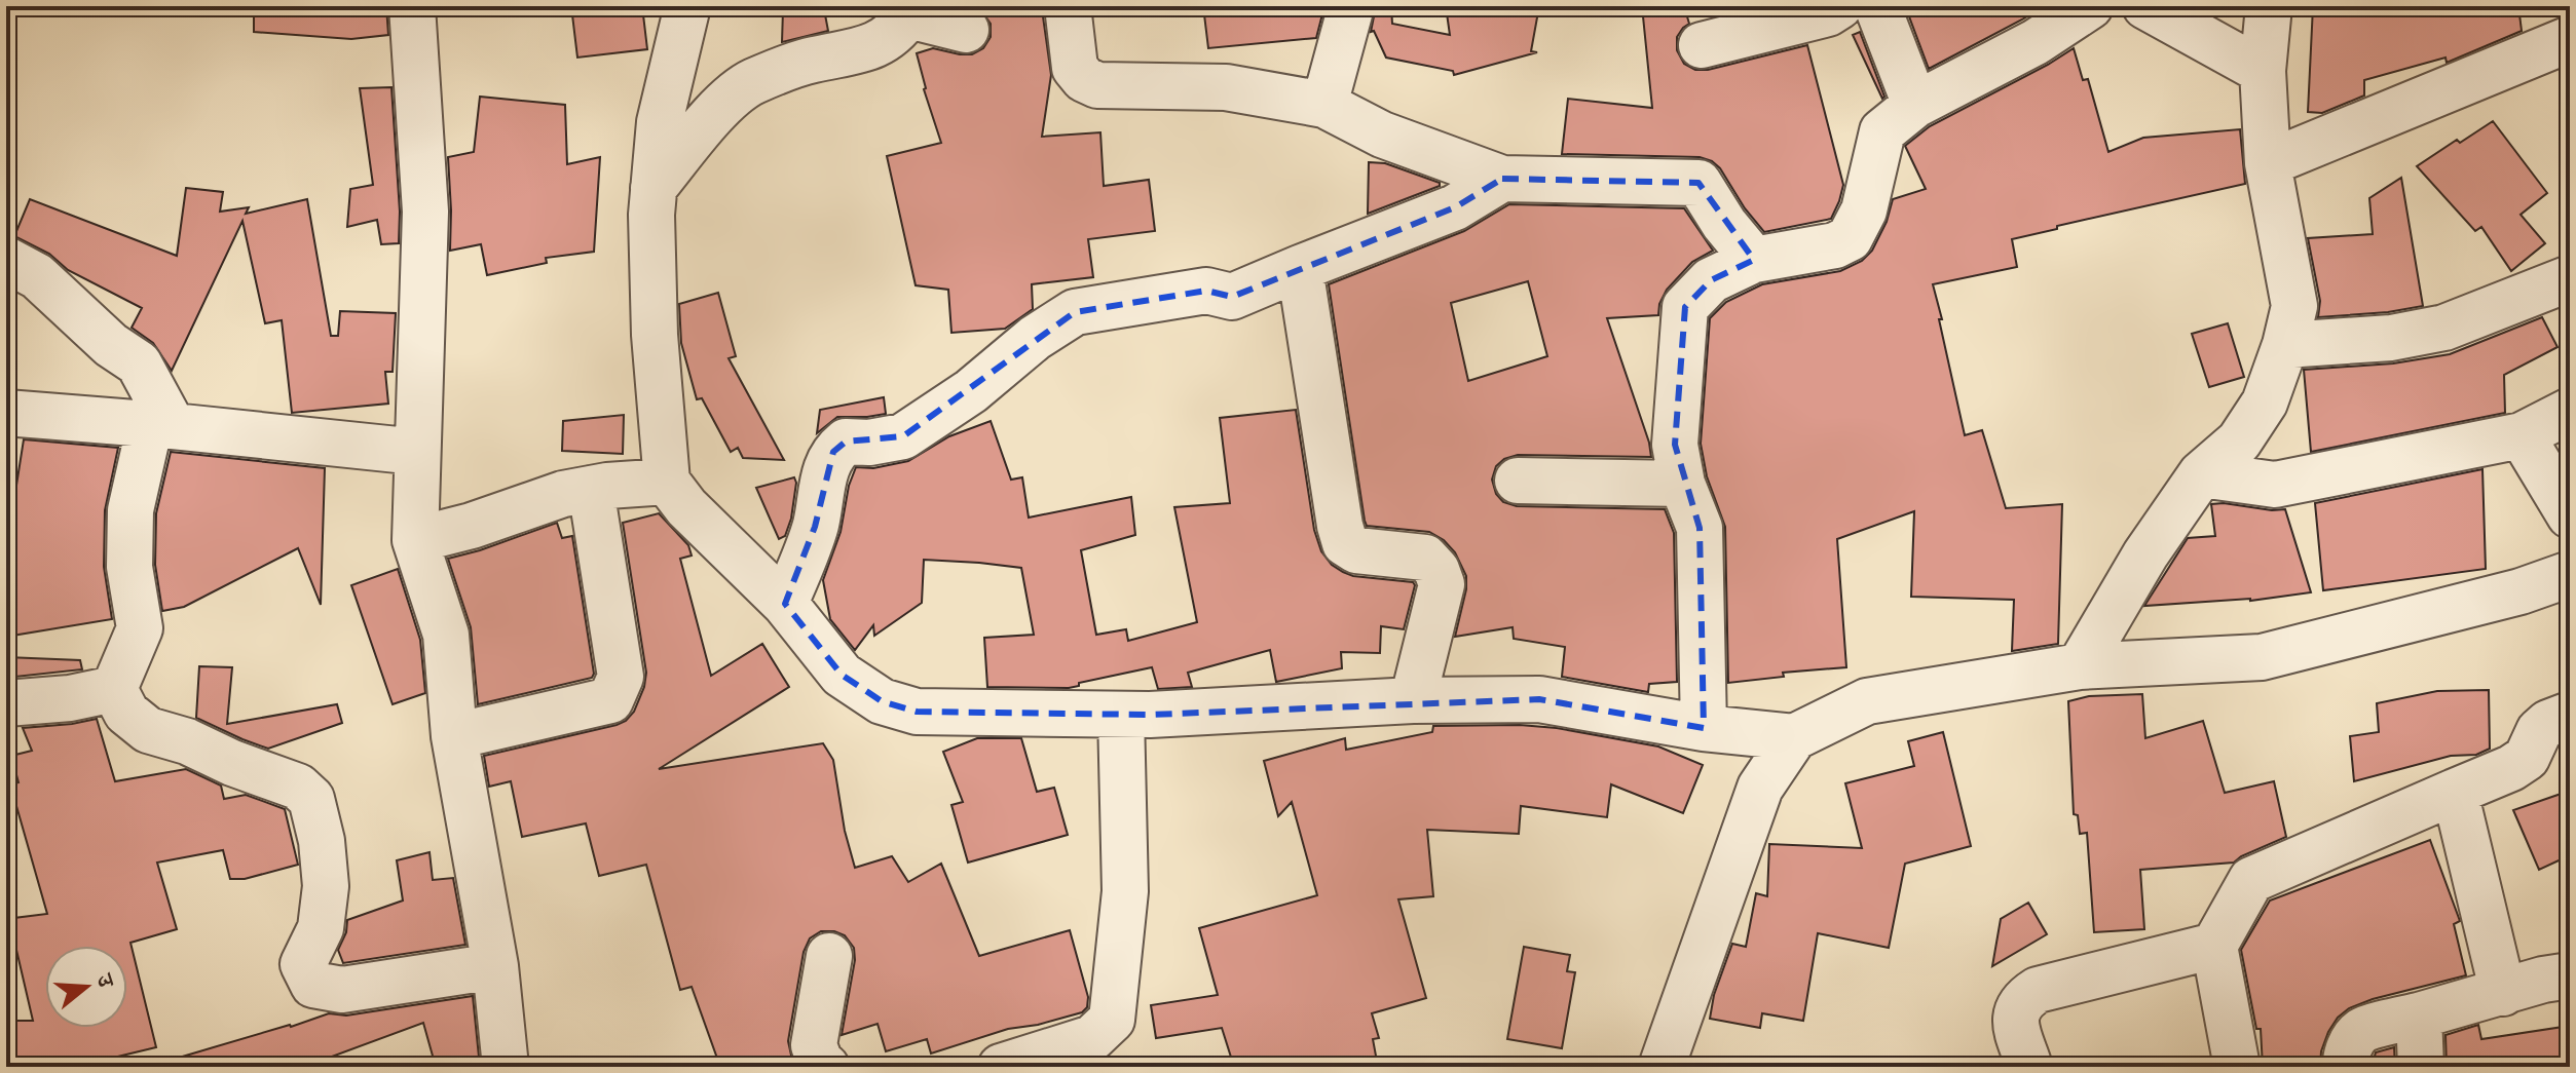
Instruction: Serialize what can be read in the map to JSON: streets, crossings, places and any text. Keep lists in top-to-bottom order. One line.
{"north":"right"}
